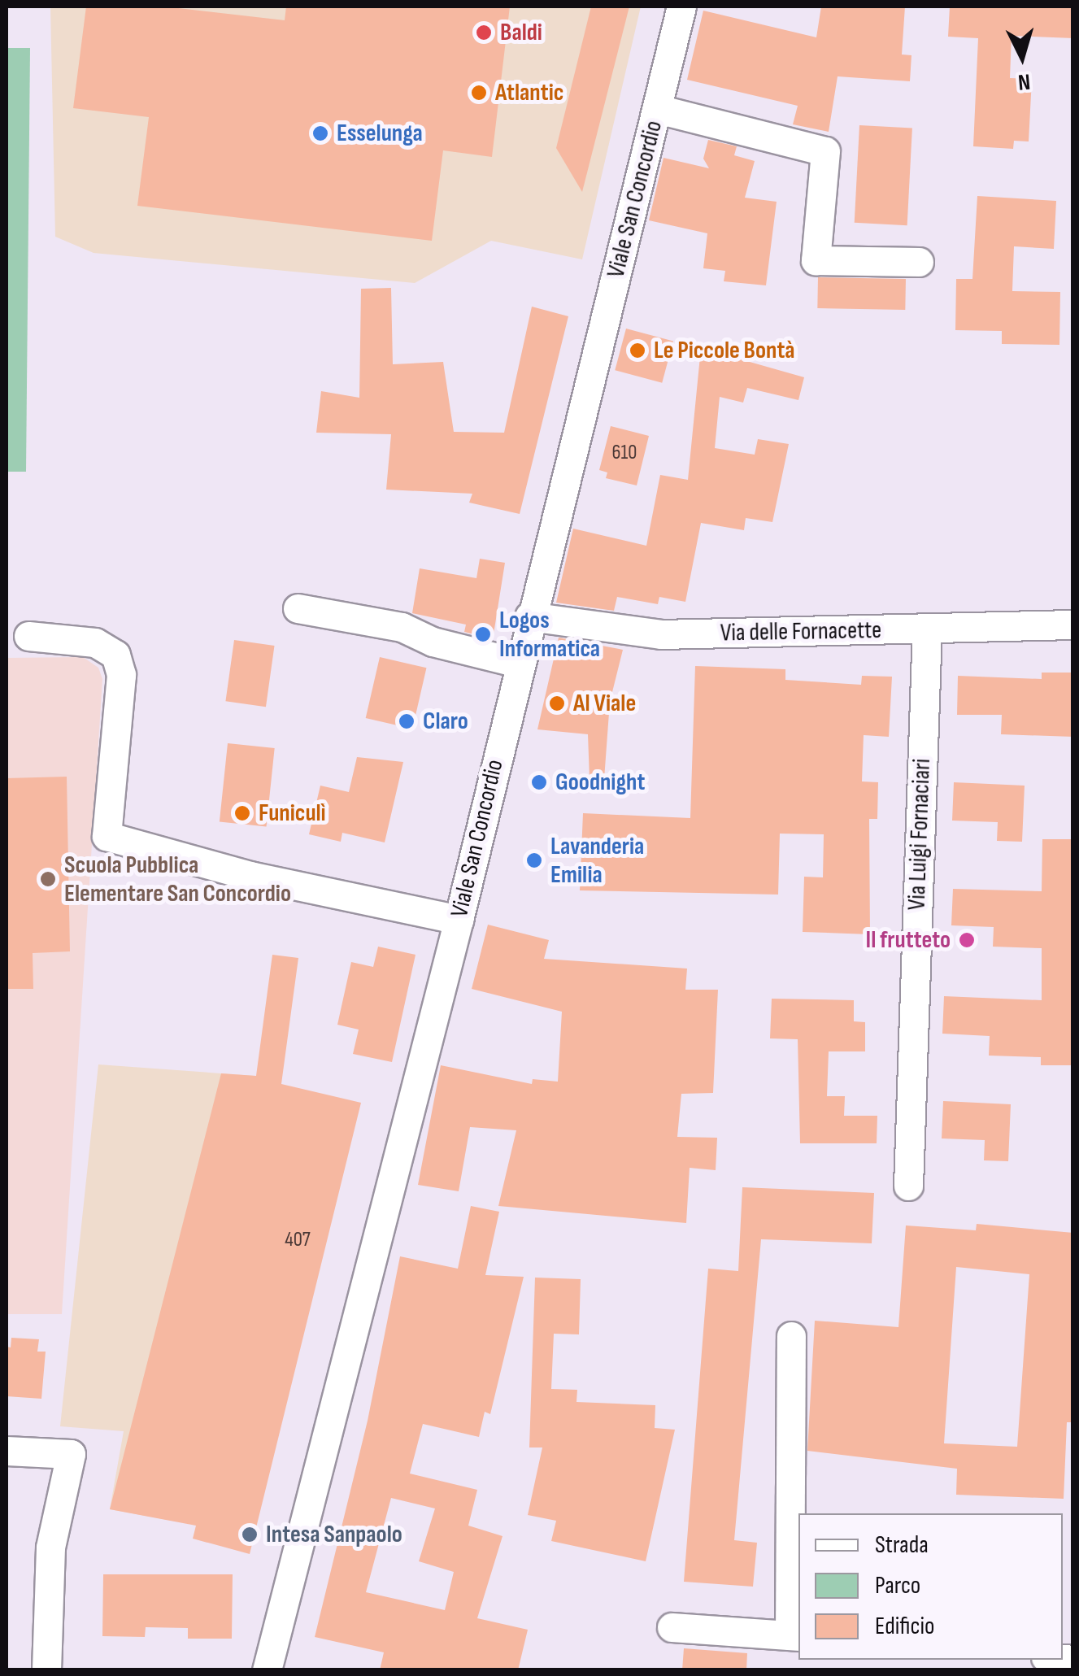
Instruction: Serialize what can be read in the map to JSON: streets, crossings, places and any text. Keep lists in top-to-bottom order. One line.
{"streets":{"street":["Viale San Concordio","Via delle Fornacette","Via Luigi Fornaciari"]},"crossings":[["Viale San Concordio","Via delle Fornacette"],["Via delle Fornacette","Via Luigi Fornaciari"]],"places":["Baldi","Atlantic","Esselunga","Le Piccole Bontà","Logos Informatica","Al Viale","Claro","Goodnight","Funiculì","Lavanderia Emilia","Scuola Pubblica Elementare San Concordio","Il frutteto","Intesa Sanpaolo"],"house_numbers":["610","407"],"legend":["Strada","Parco","Edificio"],"north":"bottom"}
